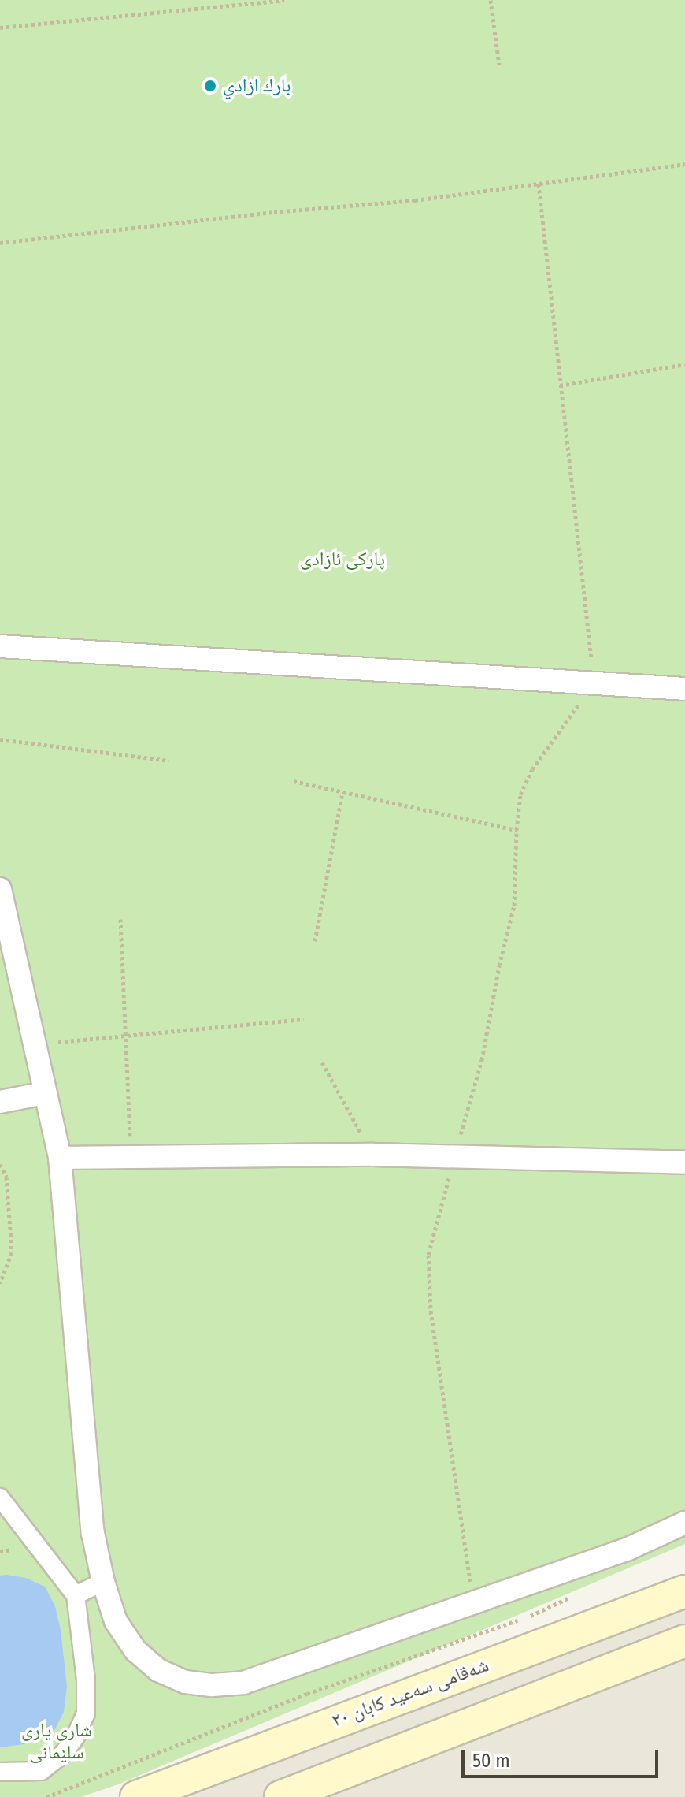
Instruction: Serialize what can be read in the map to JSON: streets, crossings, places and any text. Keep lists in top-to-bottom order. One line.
{"streets":{"main road":["شەقامی سەعید کابان ٢٠"]},"parks":["پارکی ئازادی","شاری یاری سلێمانی"],"places":["بارك ازادي"],"scale_bar":"50 m"}
